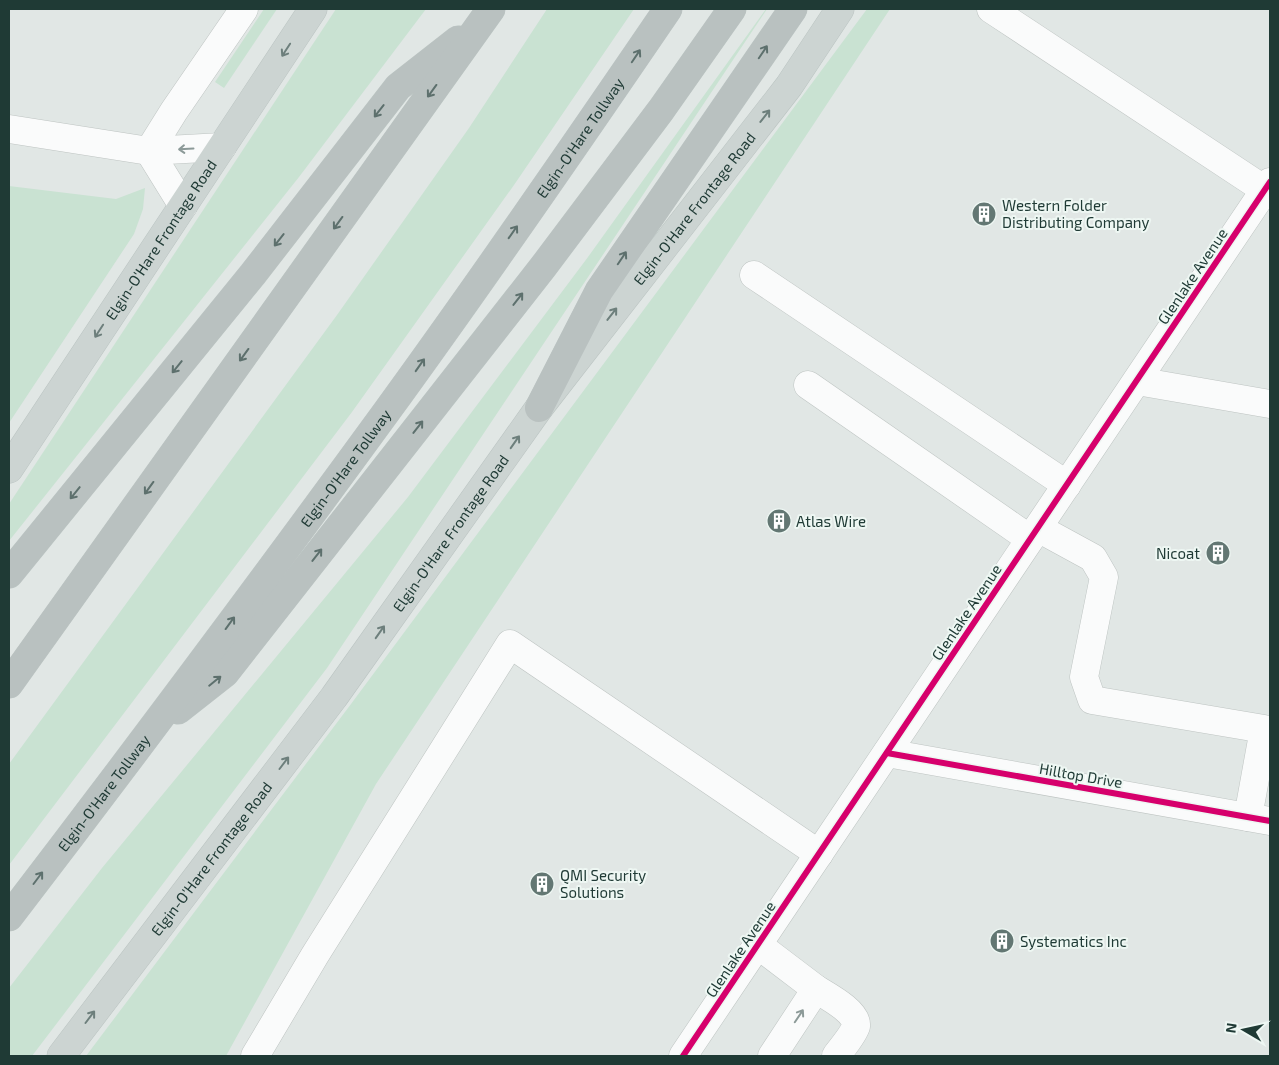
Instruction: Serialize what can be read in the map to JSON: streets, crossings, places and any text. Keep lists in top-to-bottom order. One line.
{"streets":{"highway":["Elgin-O'Hare Tollway"],"main road":["Elgin-O'Hare Frontage Road"],"street":["Glenlake Avenue","Hilltop Drive"]},"crossings":[["Glenlake Avenue","Hilltop Drive"]],"places":{"building":["Western Folder Distributing Company","Atlas Wire","Nicoat","QMI Security Solutions","Systematics Inc"]},"north":"left"}
